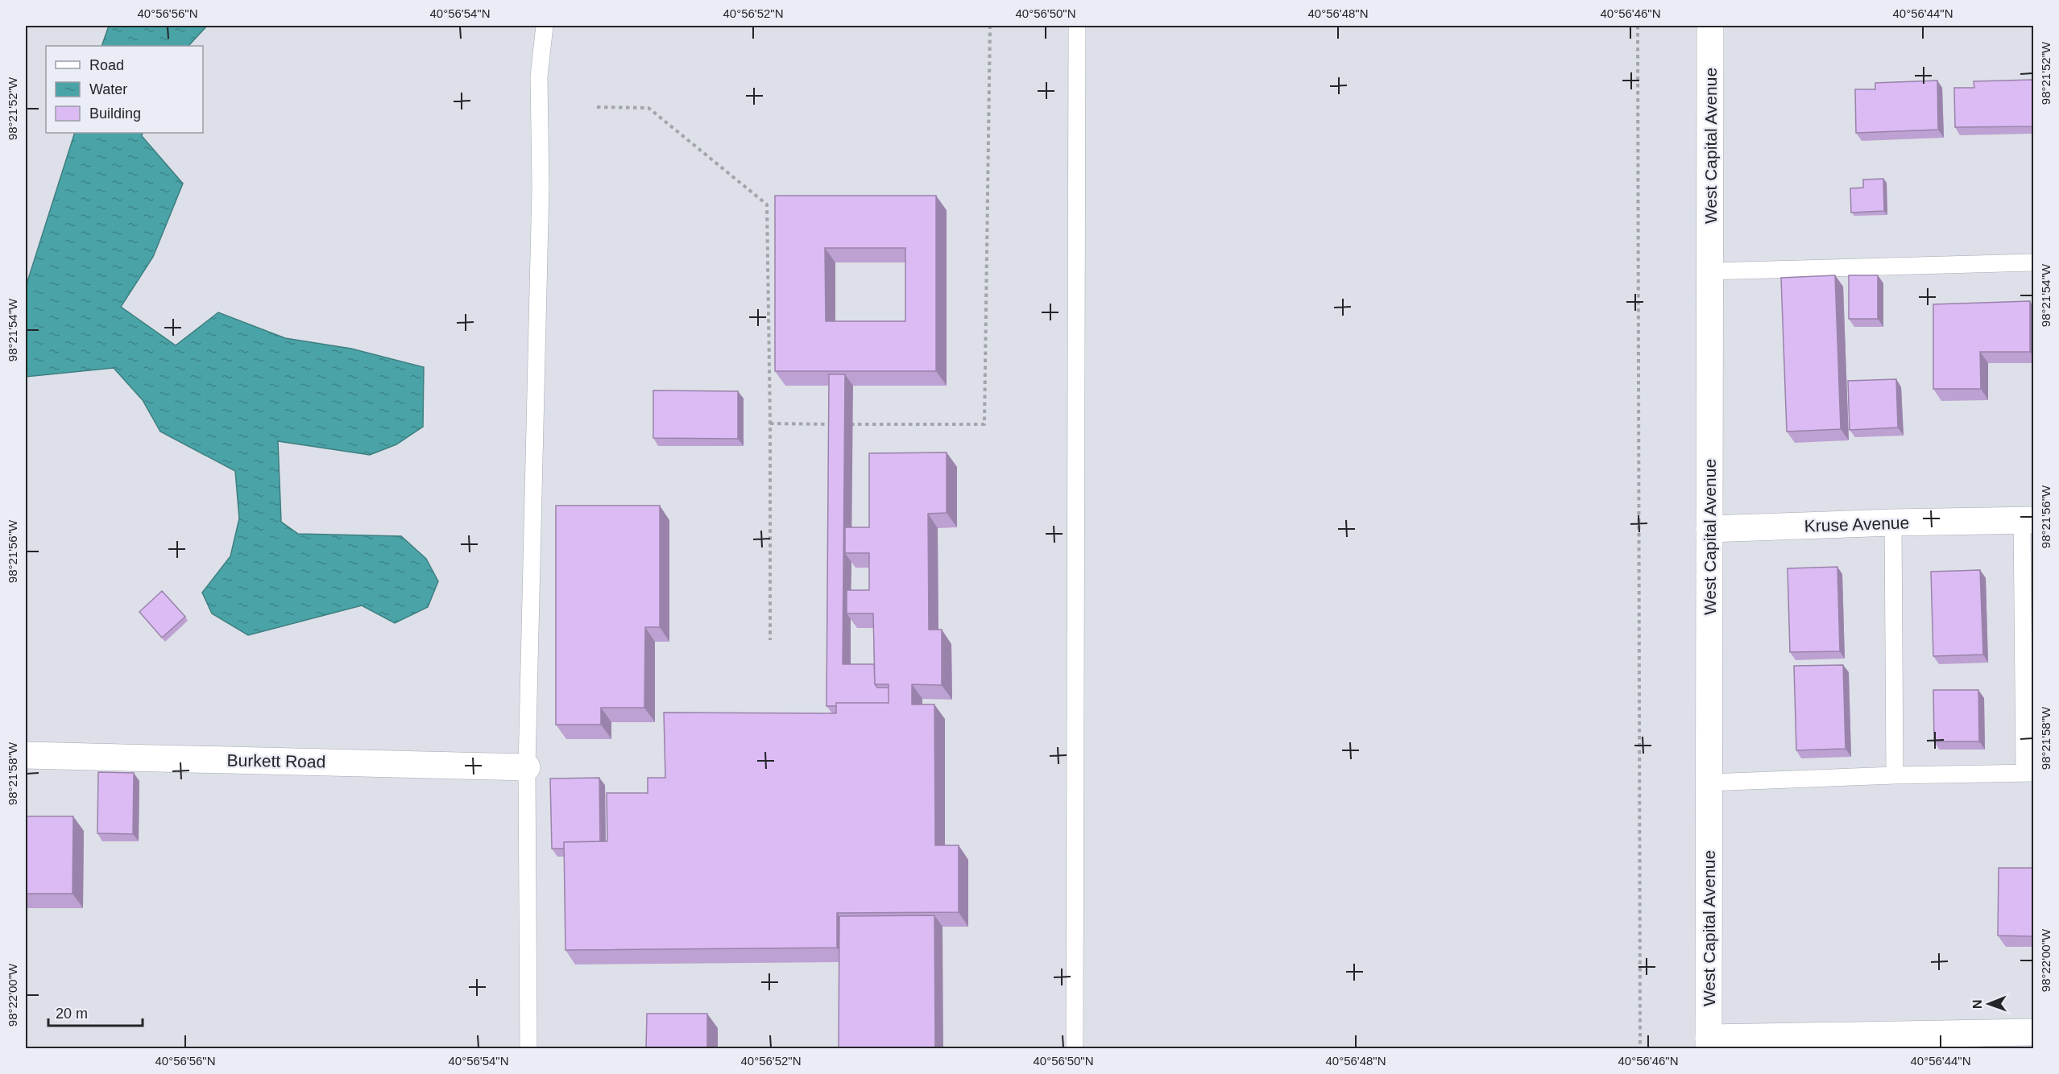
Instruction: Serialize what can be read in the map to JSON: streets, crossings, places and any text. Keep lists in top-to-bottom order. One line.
{"streets":{"street":["West Capital Avenue","Kruse Avenue","Burkett Road"]},"crossings":[["West Capital Avenue","Kruse Avenue"]],"legend":["Road","Water","Building"],"scale_bar":"20 m","north":"left","coordinates":["40°56'56\"N","40°56'54\"N","40°56'52\"N","40°56'50\"N","40°56'48\"N","40°56'46\"N","40°56'44\"N","98°21'52\"W","98°21'54\"W","98°21'56\"W","98°21'58\"W","98°22'00\"W"]}
